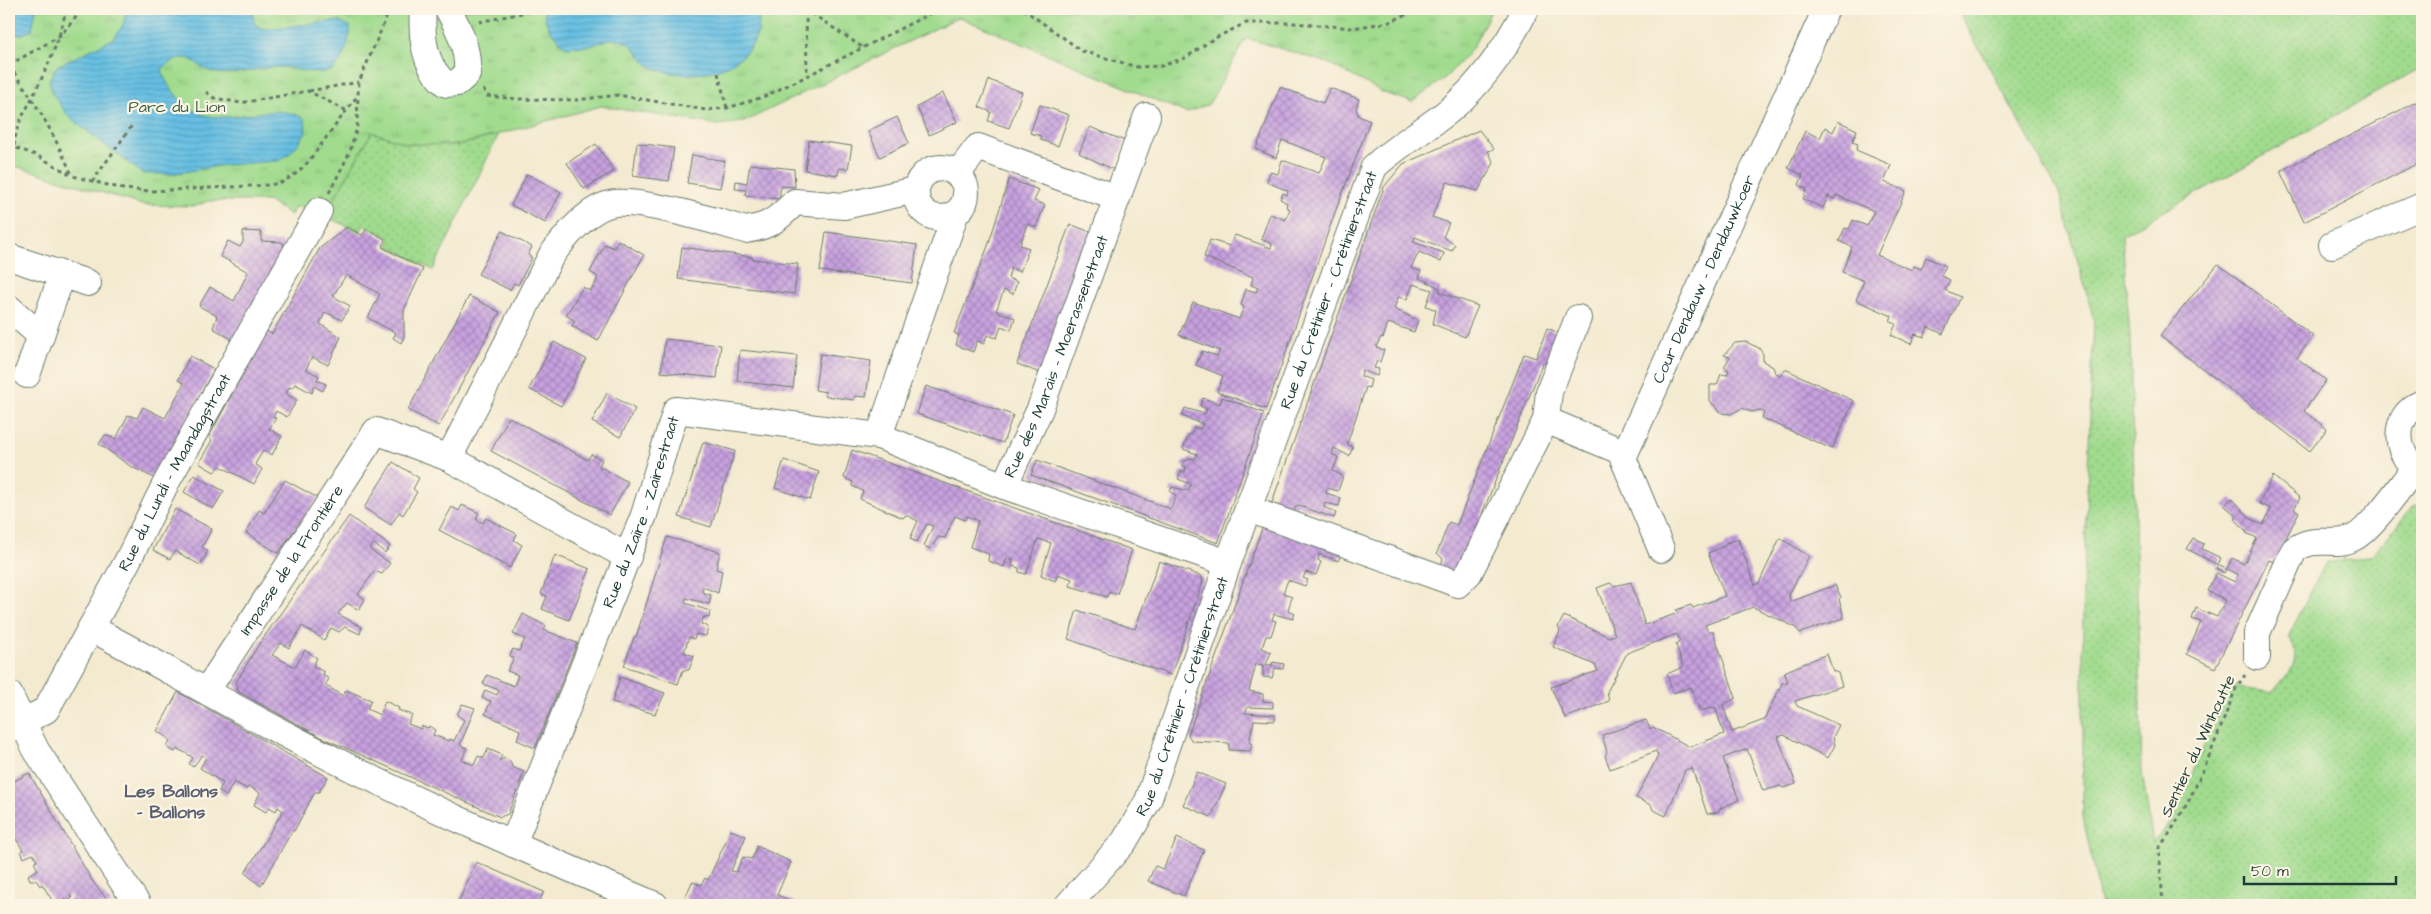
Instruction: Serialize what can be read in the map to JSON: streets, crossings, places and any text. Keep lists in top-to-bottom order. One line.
{"streets":{"street":["Cour Dendauw - Dendauwkoer","Rue du Crétinier - Crétinierstraat","Rue des Marais - Moerassenstraat","Rue du Lundi - Maandagstraat","Rue du Zaïre - Zairestraat","Impasse de la Frontière"],"path":["Sentier du Winhoutte"]},"crossings":[["Rue du Crétinier - Crétinierstraat","Rue des Marais - Moerassenstraat"],["Rue des Marais - Moerassenstraat","Rue du Zaïre - Zairestraat"]],"districts":["Les Ballons - Ballons"],"parks":["Parc du Lion"],"scale_bar":"50 m"}
